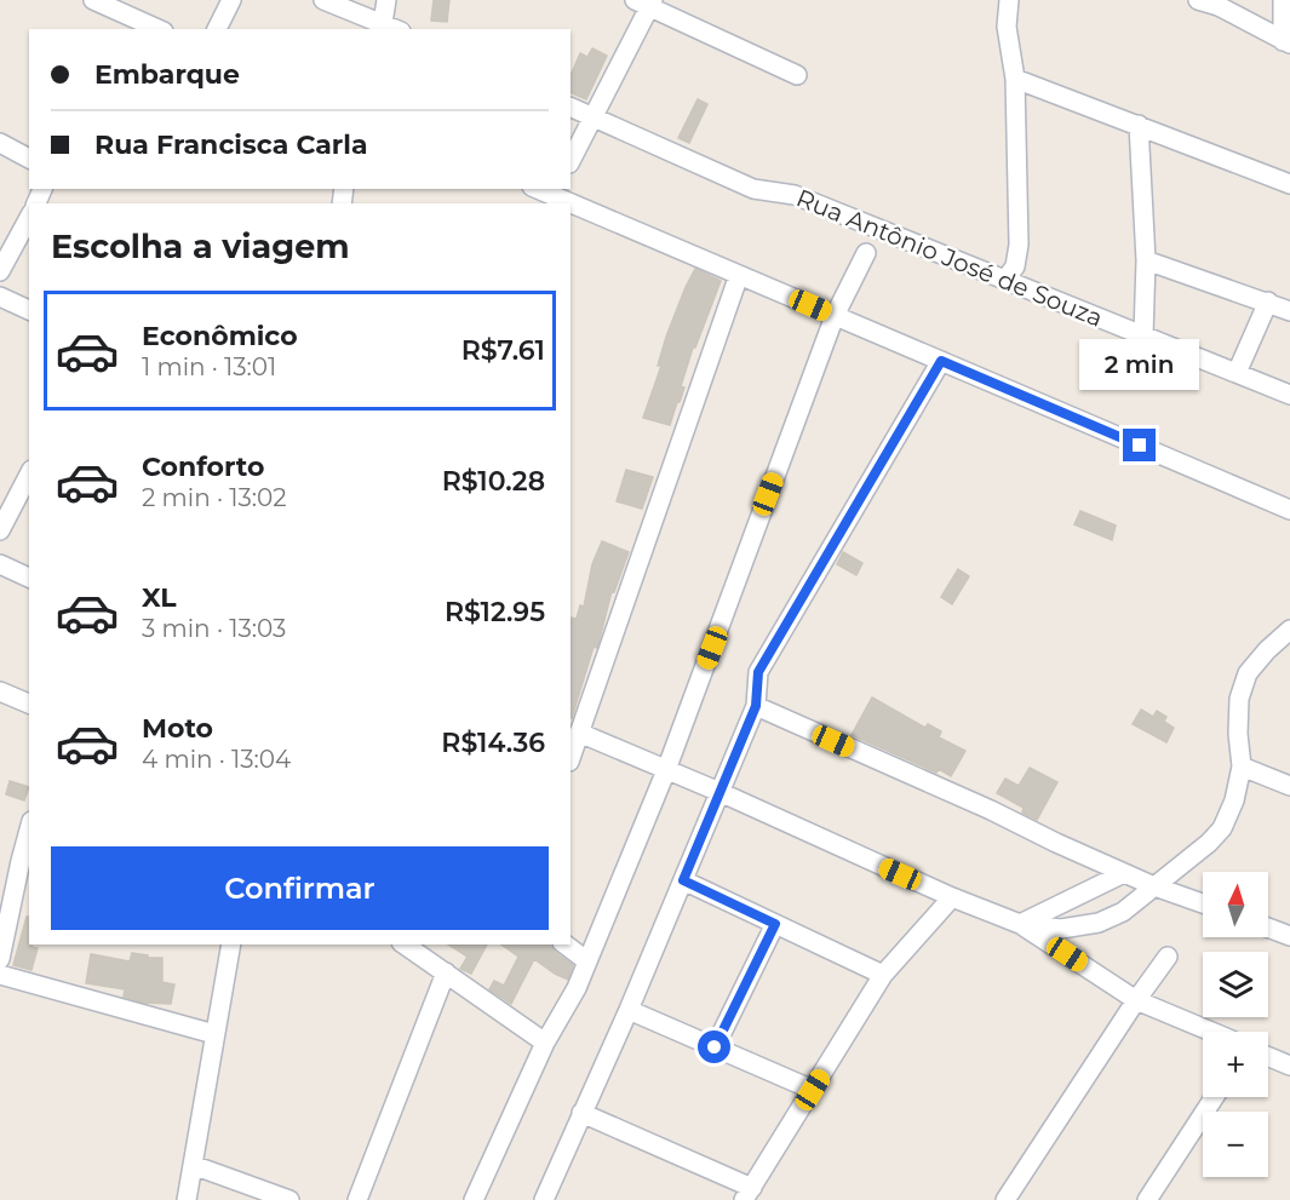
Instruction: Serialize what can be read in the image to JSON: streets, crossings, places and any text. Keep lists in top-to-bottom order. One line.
{"streets":{"street":["Rua Antônio José de Souza"]},"north":"top","page":{"banner":["Embarque","Rua Francisca Carla"],"heading":"Escolha a viagem","list":[{"name":"Econômico","note":"1 min · 13:01","value":"R$7.61"},{"name":"Conforto","note":"2 min · 13:02","value":"R$10.28"},{"name":"XL","note":"3 min · 13:03","value":"R$12.95"},{"name":"Moto","note":"4 min · 13:04","value":"R$14.36"}],"bubble":"2 min","buttons":"Confirmar","map_buttons":["+","−"]}}
